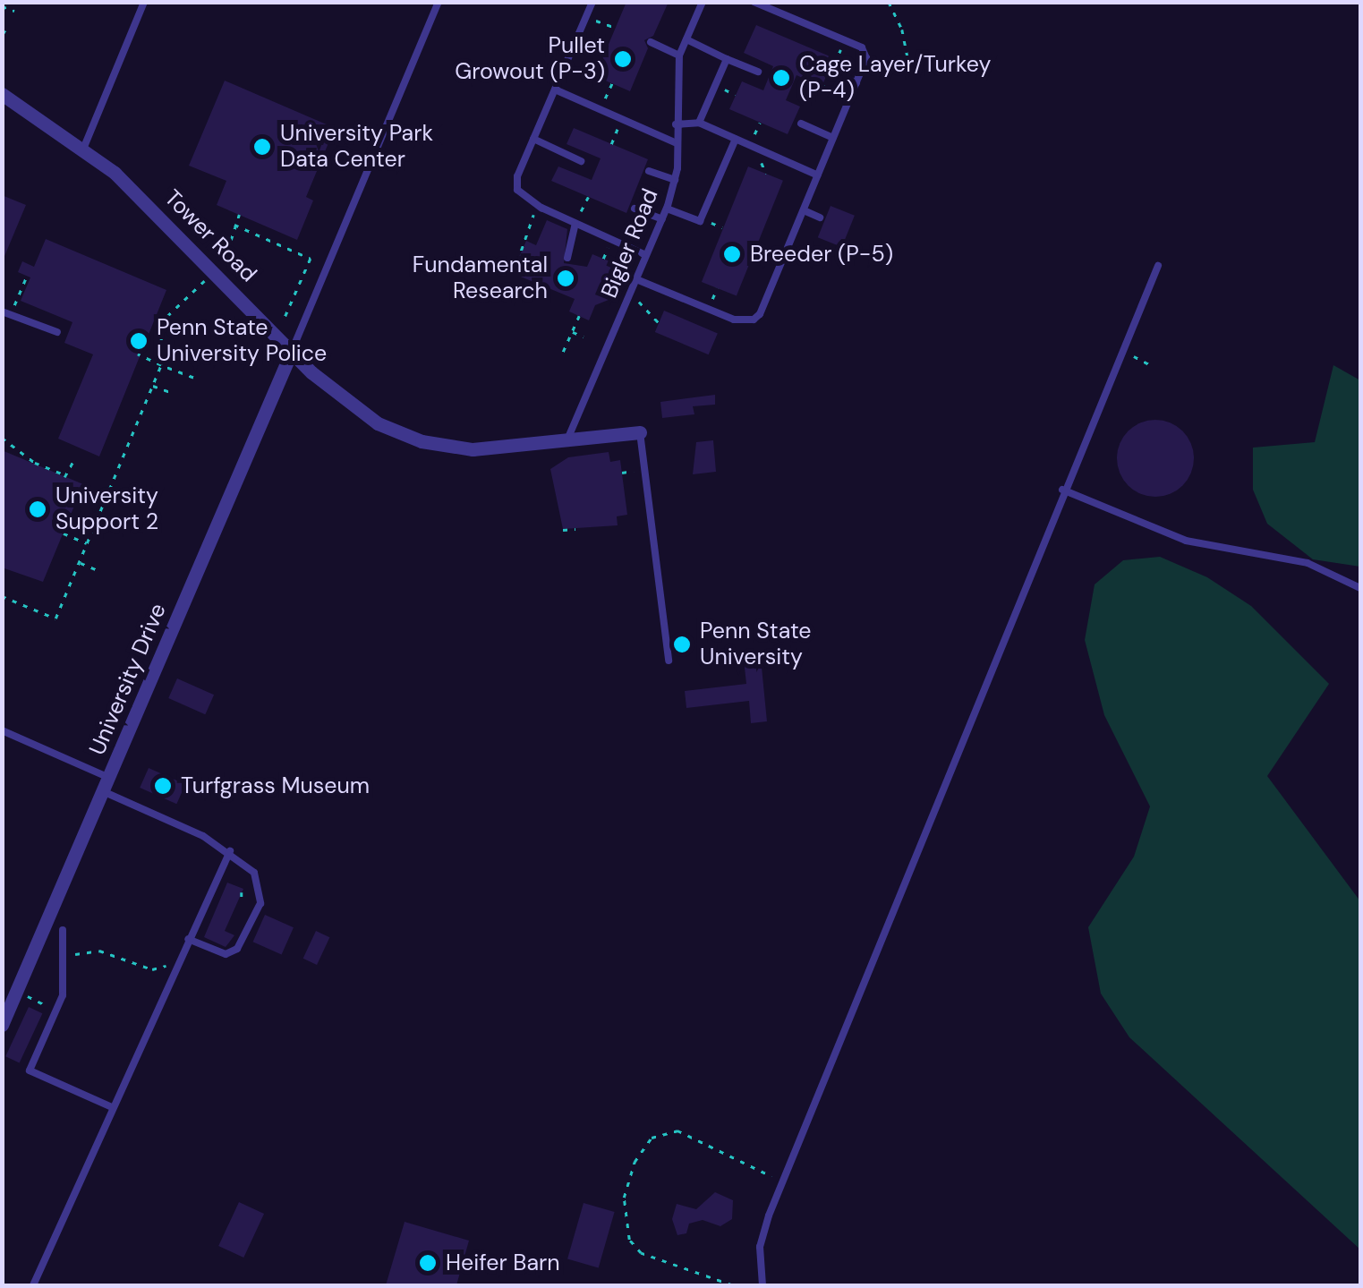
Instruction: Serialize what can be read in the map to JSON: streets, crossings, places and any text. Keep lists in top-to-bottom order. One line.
{"streets":{"street":["Tower Road","University Drive"],"lane":["Bigler Road"]},"crossings":[["Tower Road","Bigler Road"],["Tower Road","University Drive"]],"places":["Pullet Growout (P-3)","Cage Layer/Turkey (P-4)","University Park Data Center","Breeder (P-5)","Fundamental Research","Penn State University Police","University Support 2","Penn State University","Turfgrass Museum","Heifer Barn"]}
